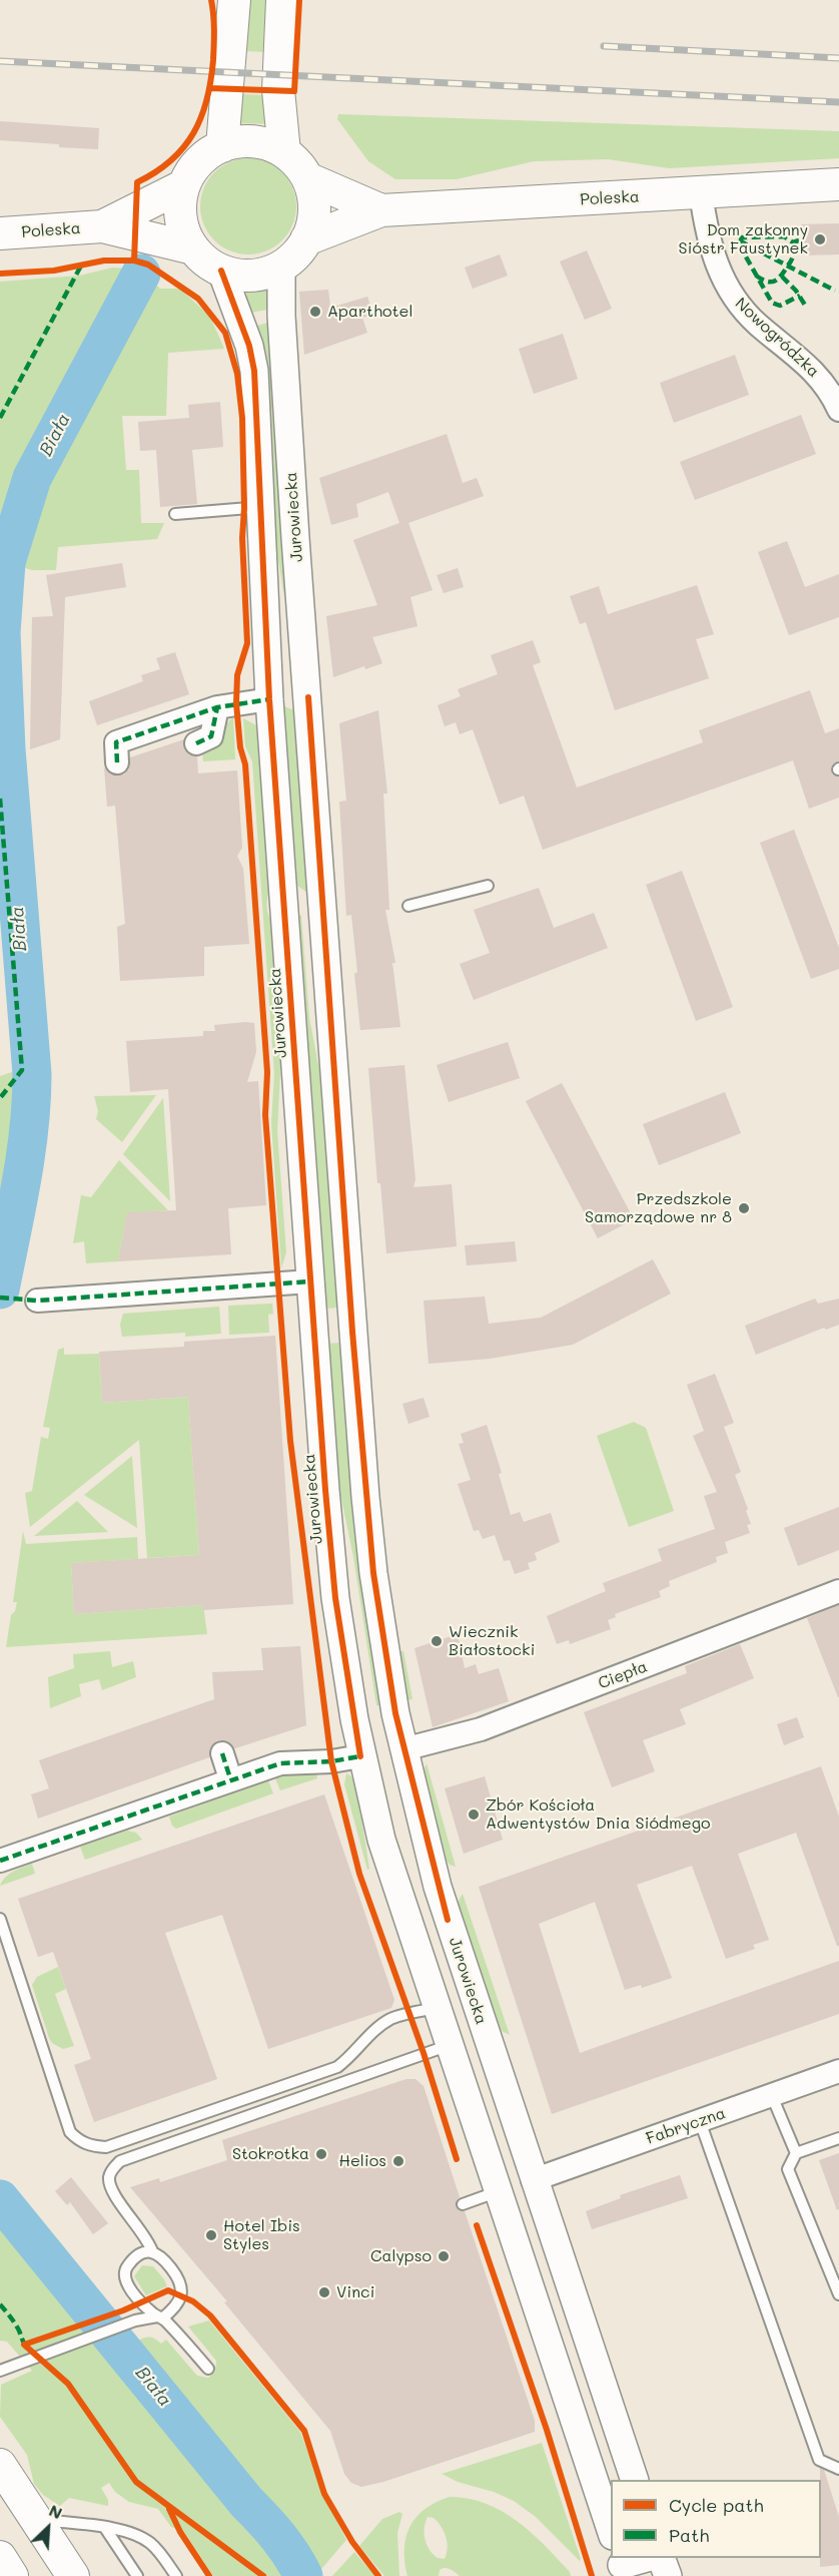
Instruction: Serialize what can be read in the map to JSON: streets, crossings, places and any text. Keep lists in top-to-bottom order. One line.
{"streets":{"main road":["Poleska"],"street":["Nowogródzka","Jurowiecka","Ciepła","Fabryczna"]},"crossings":[["Poleska","Nowogródzka"],["Poleska","Jurowiecka"],["Jurowiecka","Ciepła"],["Jurowiecka","Fabryczna"]],"water":["Biała"],"places":["Dom zakonny Sióstr Faustynek","Aparthotel","Przedszkole Samorządowe nr 8","Wiecznik Białostocki","Zbór Kościoła Adwentystów Dnia Siódmego","Stokrotka","Helios","Hotel Ibis Styles","Calypso","Vinci"],"legend":["Cycle path","Path"],"north":"top right"}
